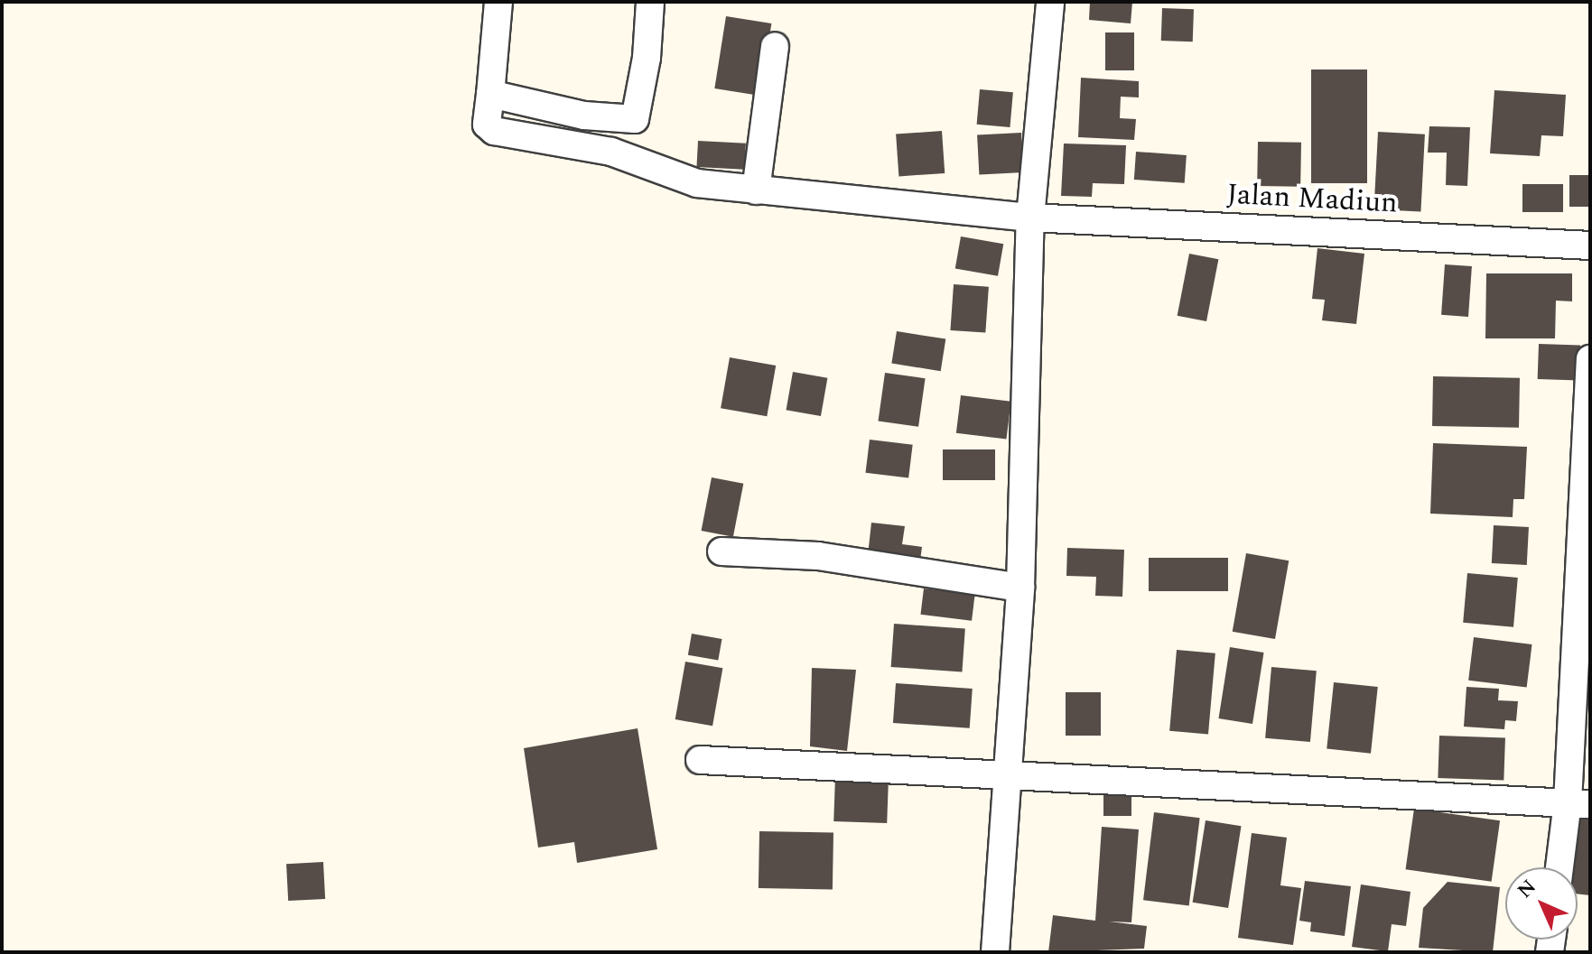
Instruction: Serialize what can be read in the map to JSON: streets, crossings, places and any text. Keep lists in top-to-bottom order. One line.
{"streets":{"street":["Jalan Madiun"]},"north":"top left"}
